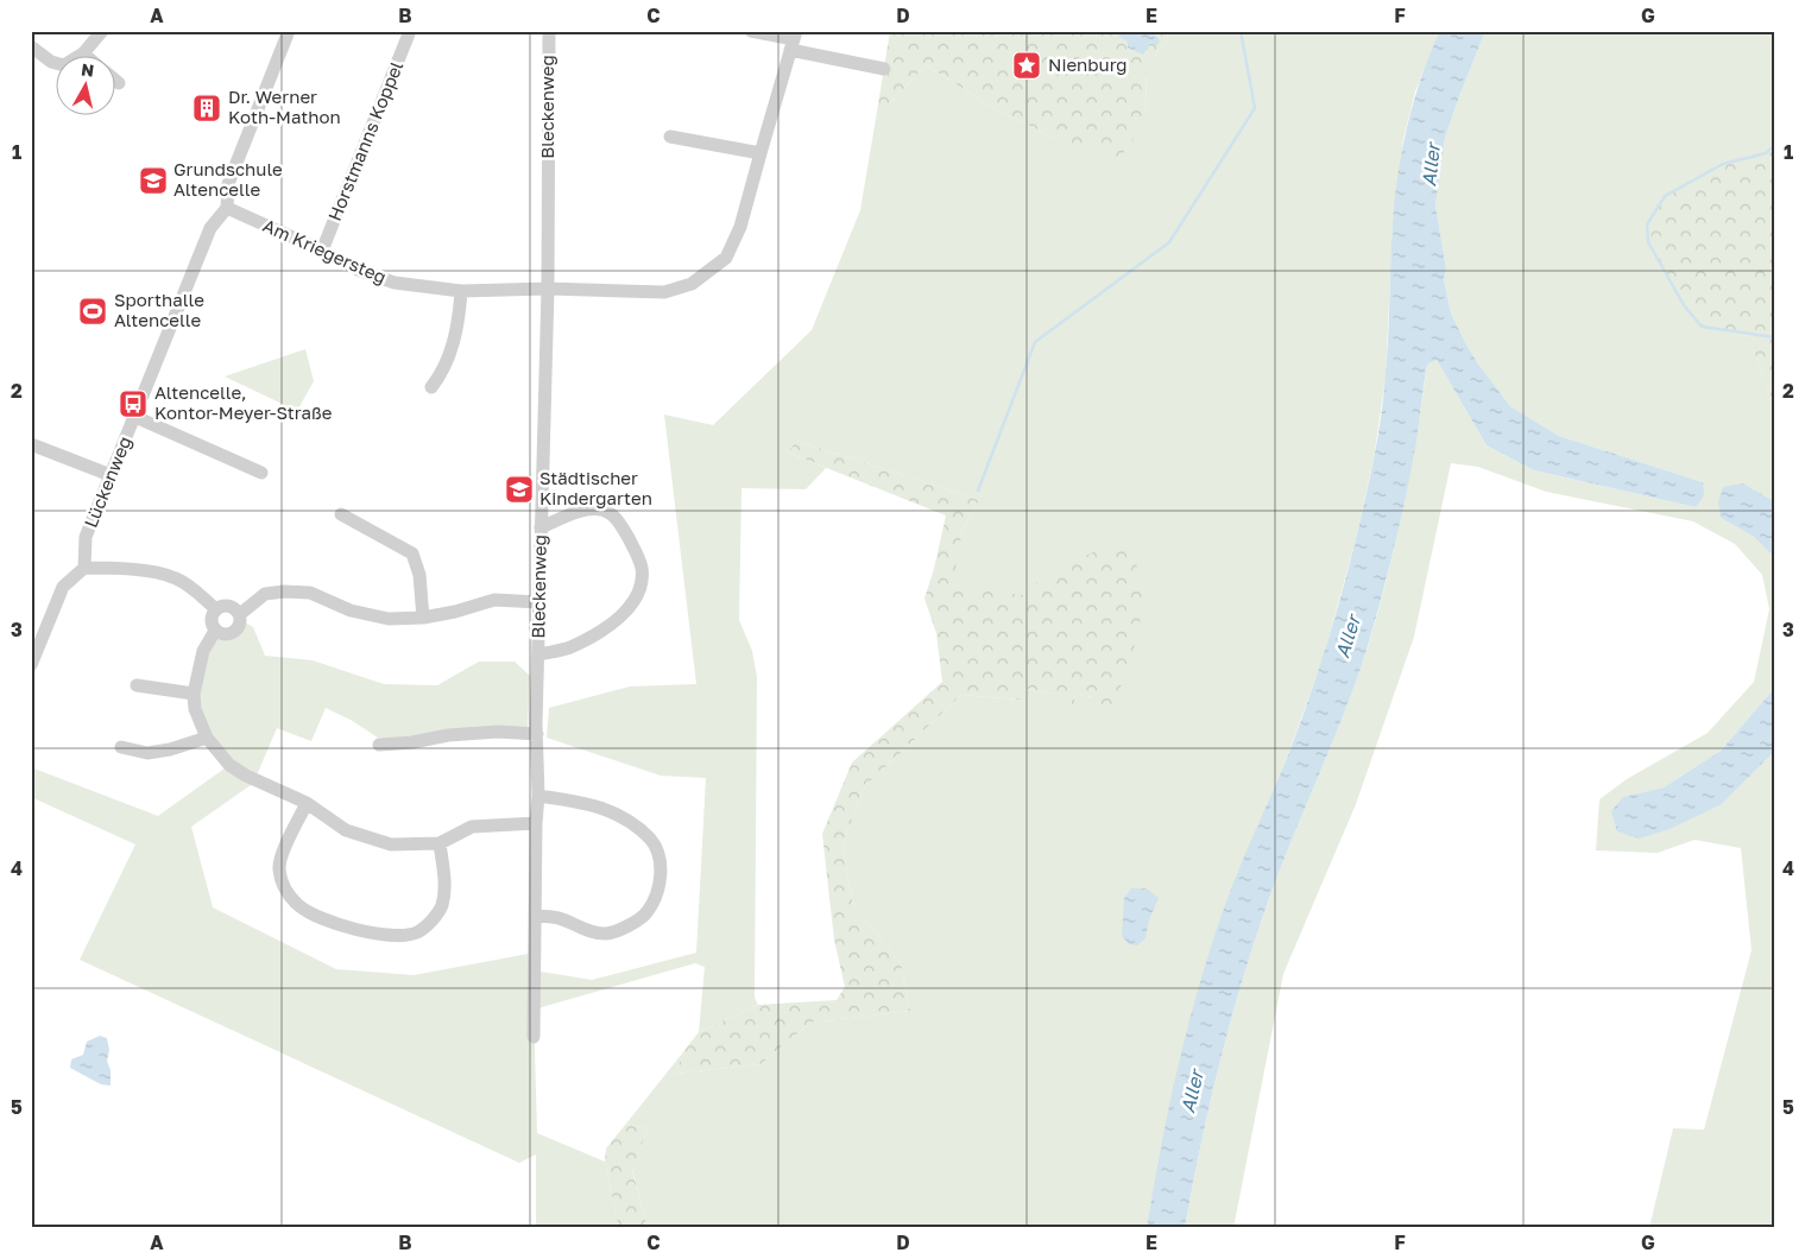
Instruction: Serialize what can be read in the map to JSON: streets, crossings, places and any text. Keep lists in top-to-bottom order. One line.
{"streets":{"street":["Bleckenweg","Horstmanns Koppel","Am Kriegersteg","Lückenweg"]},"crossings":[["Bleckenweg","Am Kriegersteg"],["Horstmanns Koppel","Am Kriegersteg"],["Am Kriegersteg","Lückenweg"]],"water":["Aller"],"places":{"place":["Nienburg"],"building":["Dr. Werner Koth-Mathon"],"school or university":["Grundschule Altencelle","Städtischer Kindergarten"],"sports":["Sporthalle Altencelle"],"bus stop":["Altencelle, Kontor-Meyer-Straße"]},"north":"top","grid":{"columns":["A","B","C","D","E","F","G"],"rows":["1","2","3","4","5"]}}
